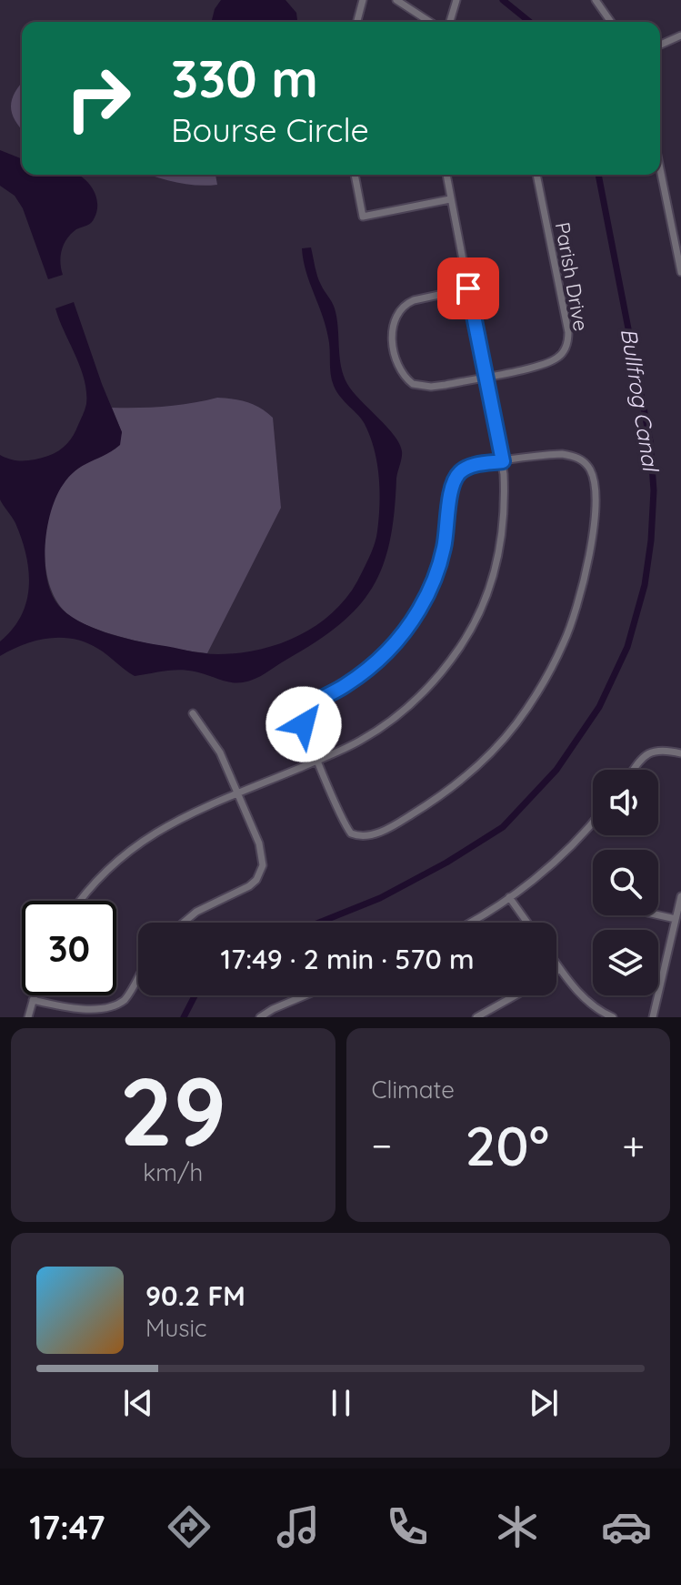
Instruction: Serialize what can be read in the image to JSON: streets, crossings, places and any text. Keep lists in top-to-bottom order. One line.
{"streets":{"street":["Parish Drive"]},"water":["Bullfrog Canal"],"page":{"turn":["330 m","Bourse Circle"],"limit":"30","trip":"17:49 · 2 min · 570 m","tile":[["29","km/h"],"Climate"],"heat":["−","20°","+"],"song":["90.2 FM","Music"],"tabs":"17:47"}}
